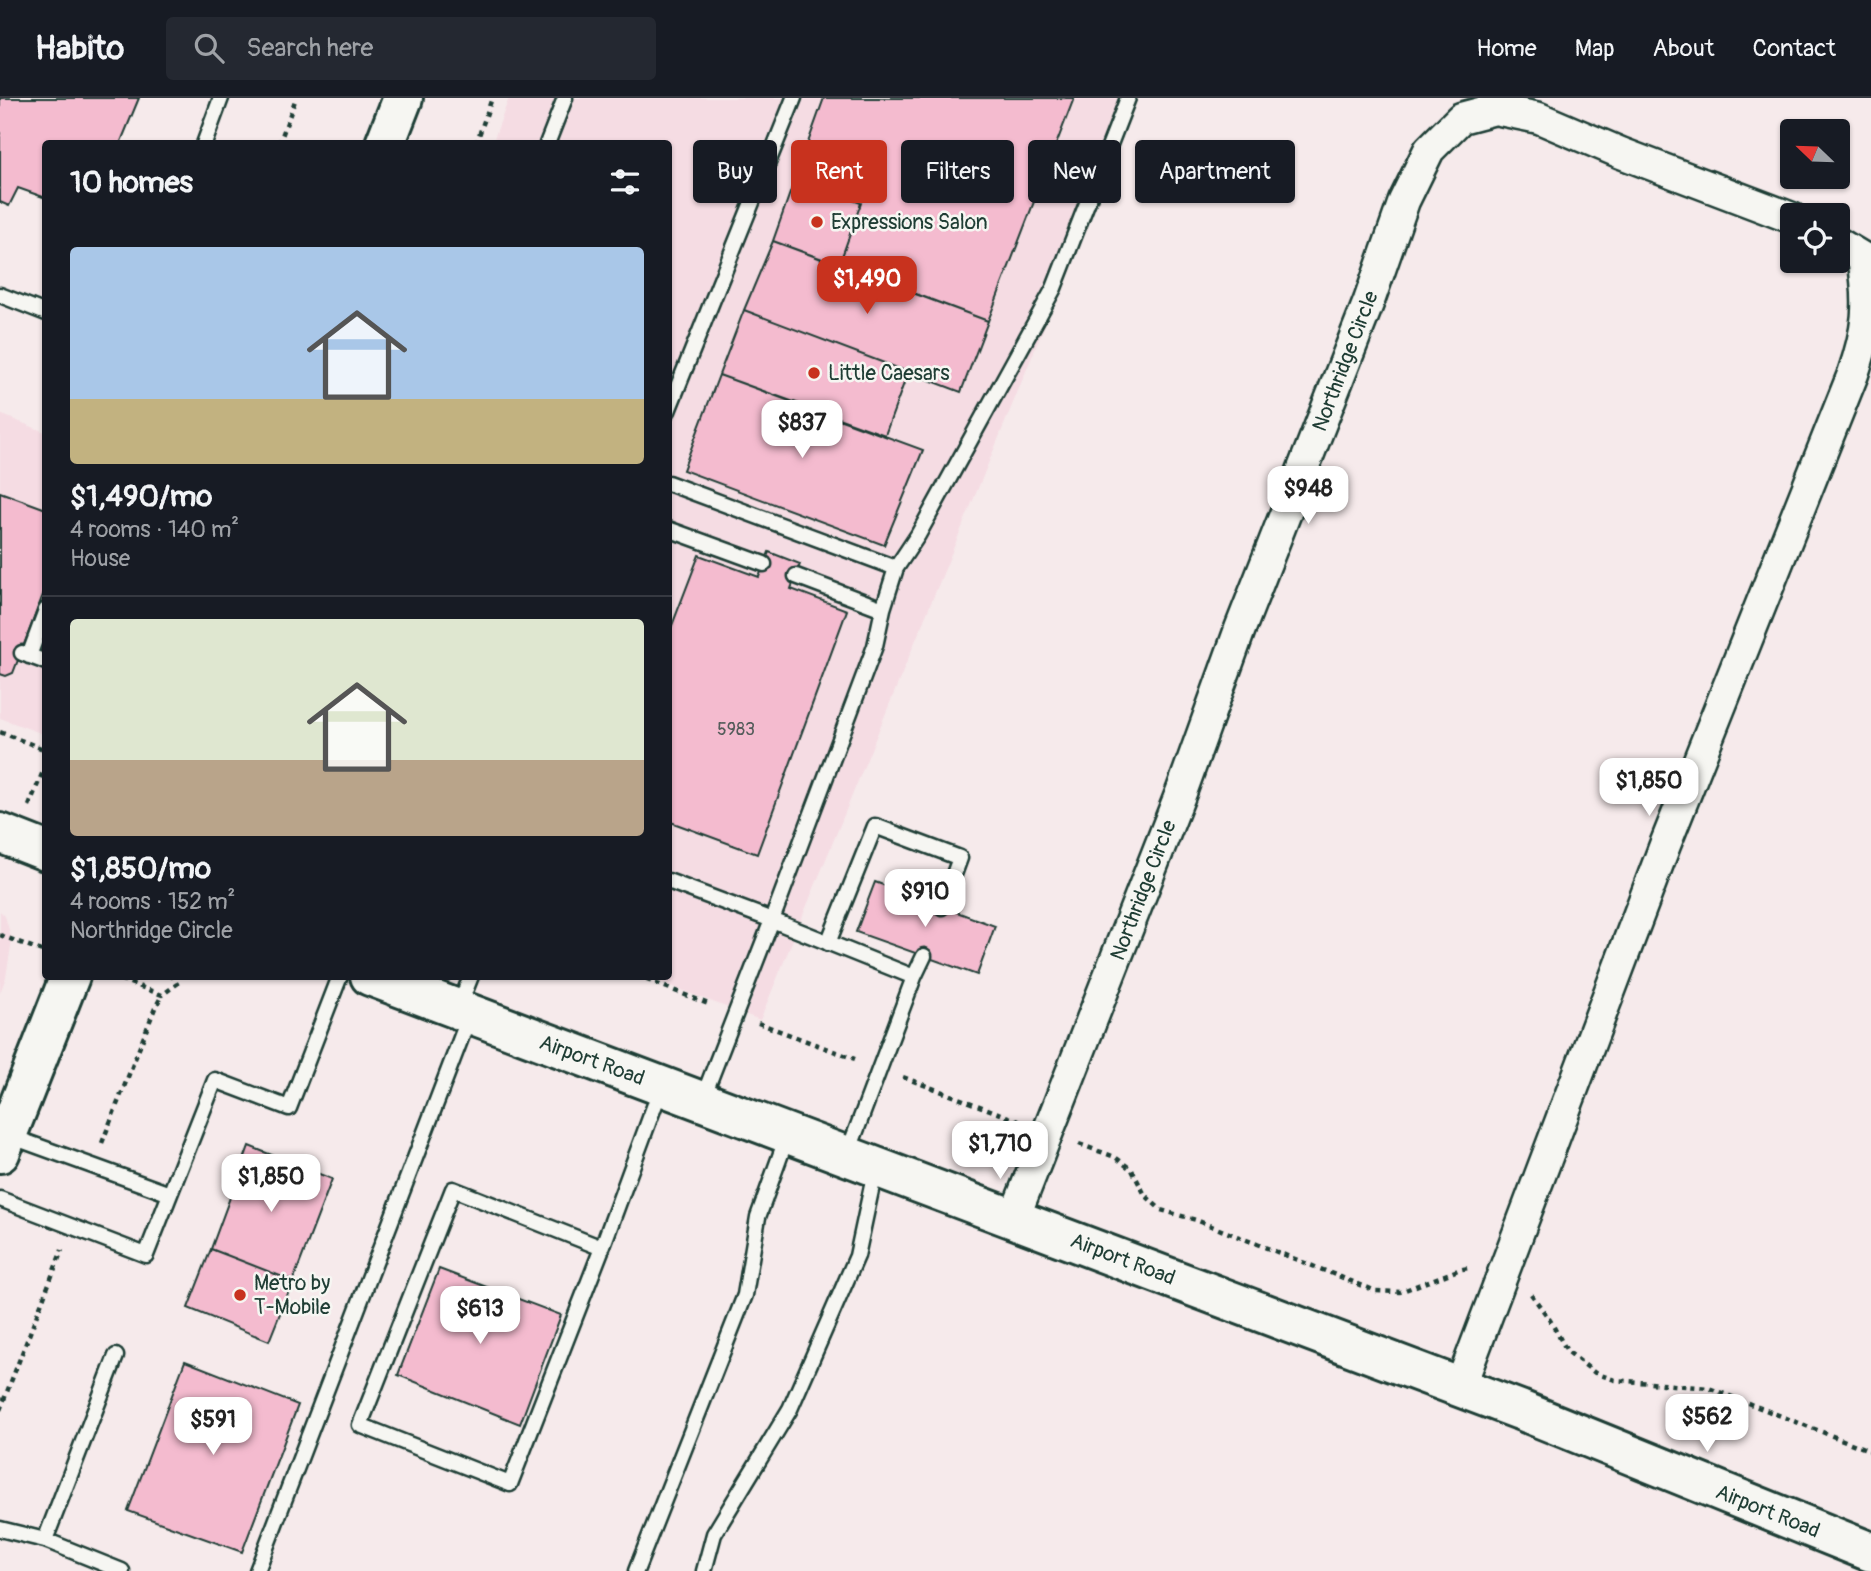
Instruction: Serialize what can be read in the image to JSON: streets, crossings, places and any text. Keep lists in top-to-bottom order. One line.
{"streets":{"main road":["Airport Road"],"street":["Northridge Circle"]},"crossings":[["Northridge Circle","Airport Road"]],"places":["Expressions Salon","Little Caesars","Metro by T-Mobile"],"house_numbers":["5983"],"north":"top left","page":{"header":"Habito","search":"Search here","nav":["Home","Map","About","Contact"],"chip":["Buy","Rent","Filters","New","Apartment"],"heading":"10 homes","list":[{"name":"$1,490/mo","note":"4 rooms · 140 m² · House"},{"name":"$1,850/mo","note":"4 rooms · 152 m² · Northridge Circle"}],"price":["$1,490","$837","$948","$1,850","$910","$1,710","$1,850","$613","$562","$591"]}}
